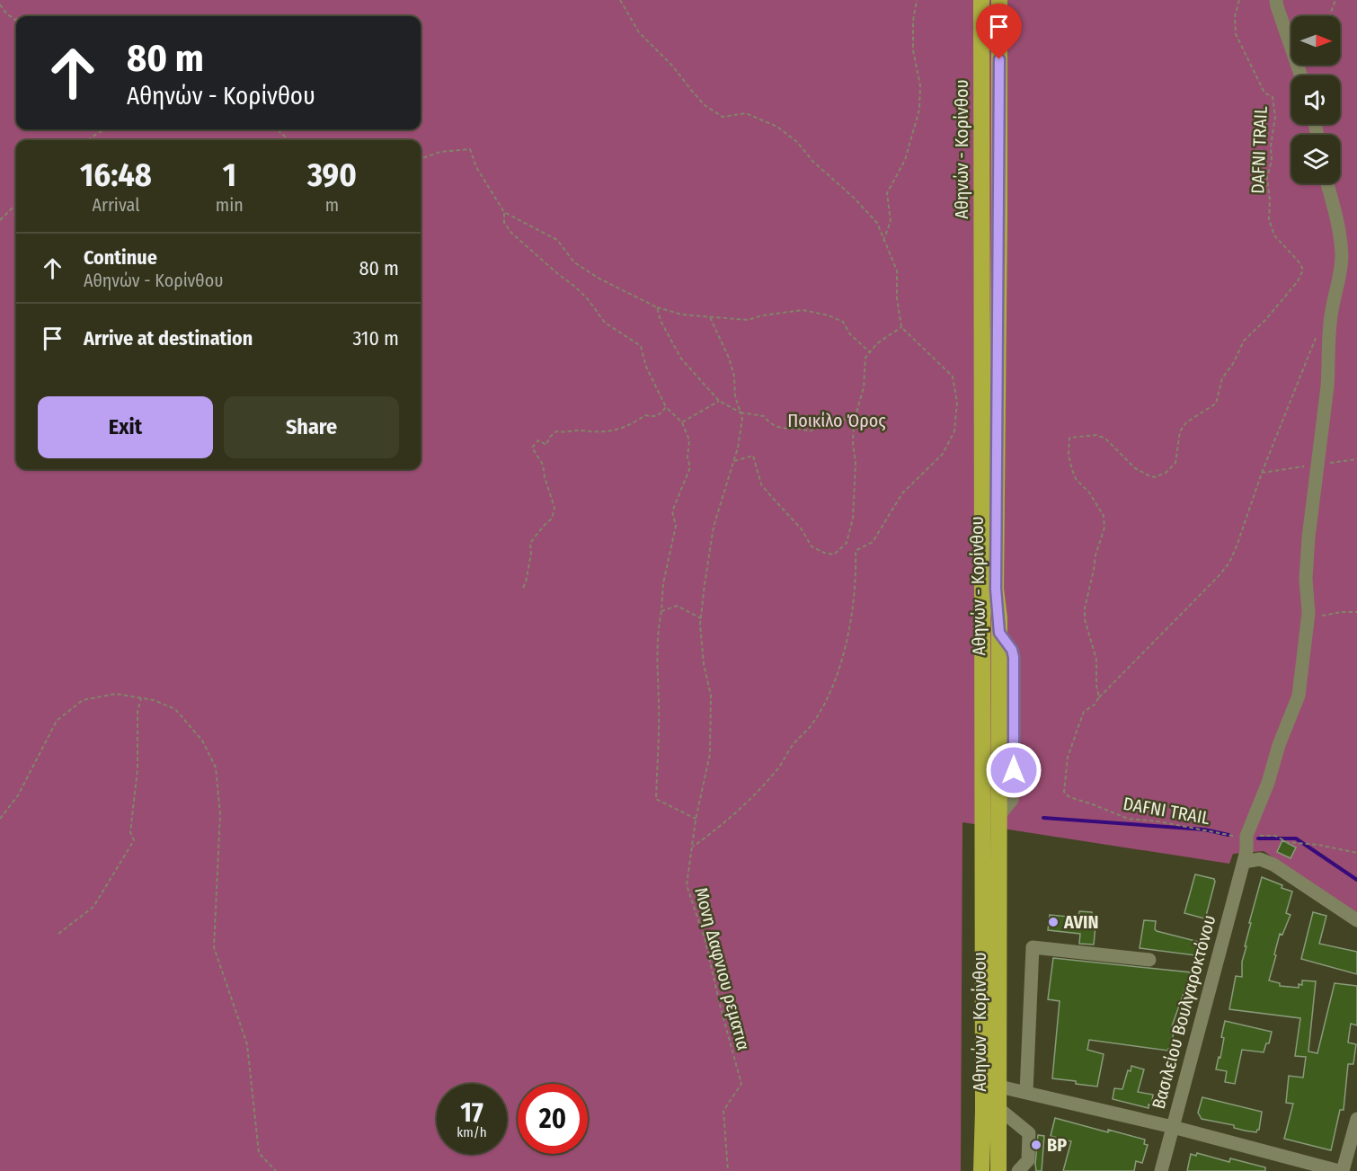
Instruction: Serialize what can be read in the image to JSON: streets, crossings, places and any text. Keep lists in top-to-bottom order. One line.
{"streets":{"highway":["Αθηνών - Κορίνθου"],"street":["Βασιλείου Βουλγαροκτόνου"],"path":["DAFNI TRAIL","Μονη Δαφνιου ρεματια"]},"crossings":[["DAFNI TRAIL","Βασιλείου Βουλγαροκτόνου"]],"parks":["Ποικίλο Όρος"],"places":["AVIN","BP"],"north":"right","page":{"turn":["80 m","Αθηνών - Κορίνθου"],"eta":["16:48","Arrival","1","min","390","m"],"list":[{"name":"Continue","note":"Αθηνών - Κορίνθου","value":"80 m"},{"name":"Arrive at destination","value":"310 m"}],"buttons":["Exit","Share"],"speed":"17 km/h","limit":"20"}}
